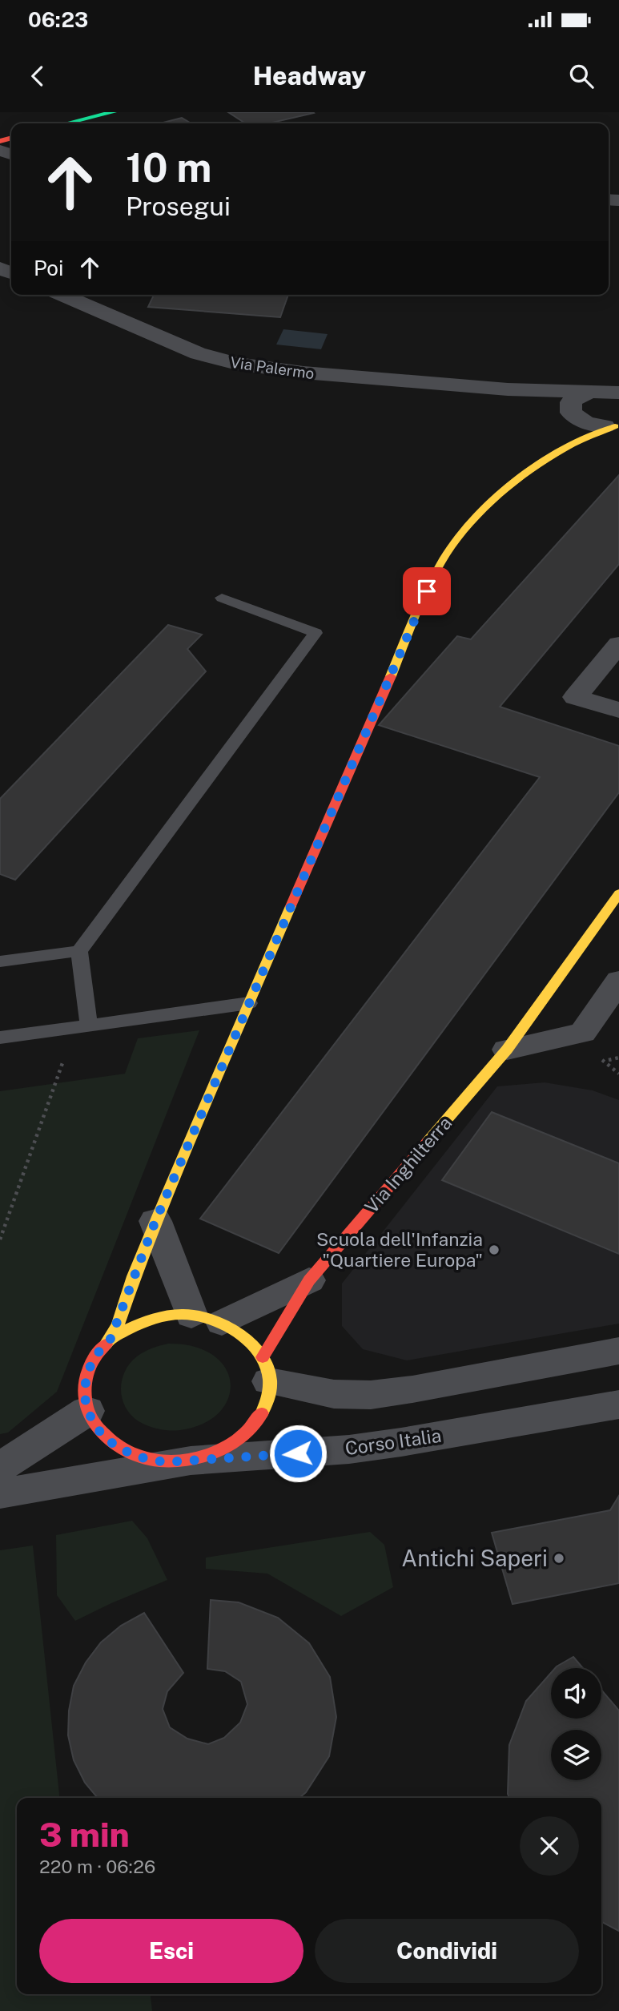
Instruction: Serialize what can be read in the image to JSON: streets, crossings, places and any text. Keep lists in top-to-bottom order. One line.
{"streets":{"street":["Via Palermo","Via Inghilterra","Corso Italia"]},"crossings":[["Via Inghilterra","Corso Italia"]],"places":["Scuola dell'Infanzia \"Quartiere Europa\"","Antichi Saperi"],"page":{"status":"06:23","header":"Headway","turn":["10 m","Prosegui"],"then":"Poi","heading":["3 min","220 m · 06:26"],"buttons":["Esci","Condividi"]}}
